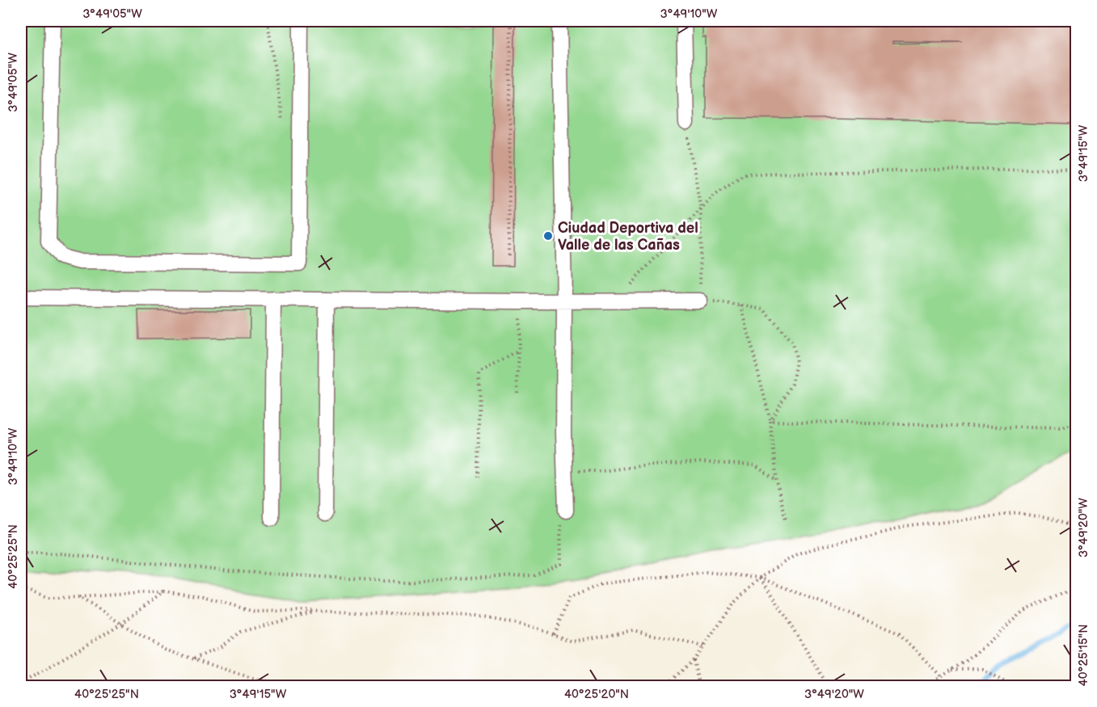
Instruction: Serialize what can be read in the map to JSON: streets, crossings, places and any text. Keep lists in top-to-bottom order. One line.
{"places":["Ciudad Deportiva del Valle de las Cañas"],"coordinates":["3°49'05\"W","3°49'10\"W","3°49'15\"W","3°49'20\"W","40°25'25\"N","40°25'15\"N","40°25'20\"N"]}
